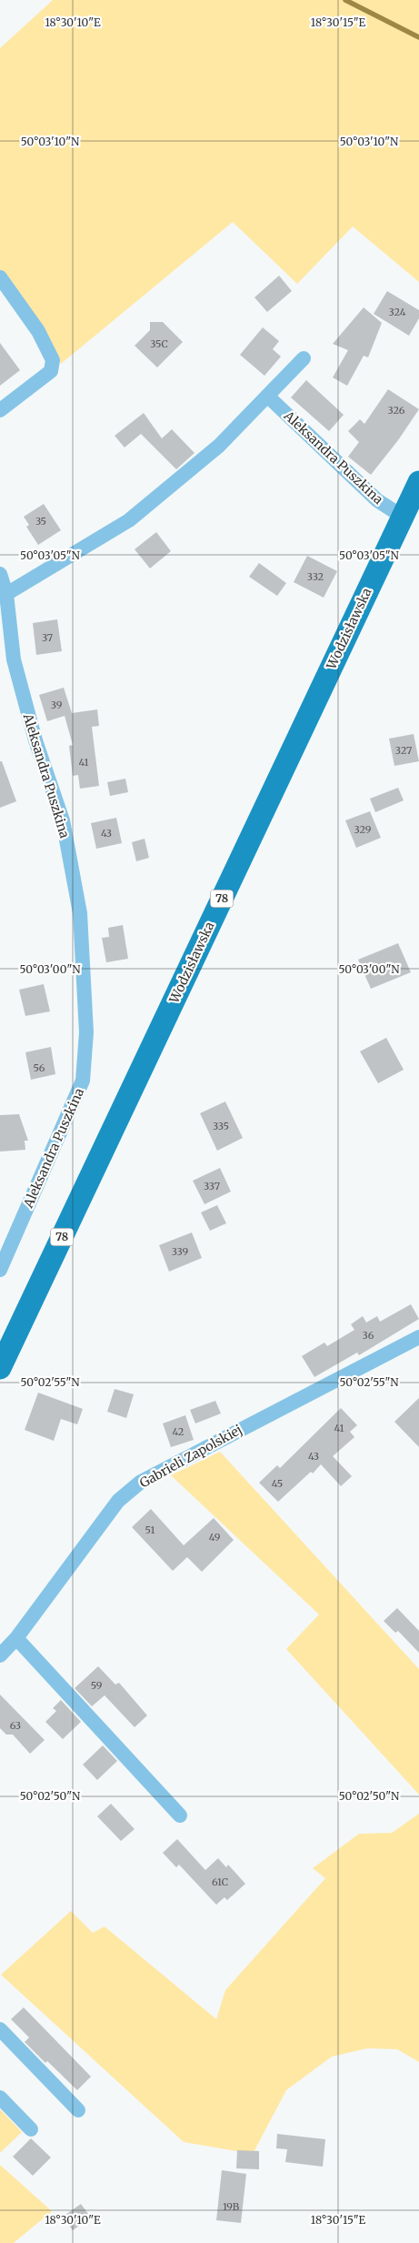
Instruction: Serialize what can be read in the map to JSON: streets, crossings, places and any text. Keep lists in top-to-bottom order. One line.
{"streets":{"main road":["Wodzisławska","78"],"street":["Aleksandra Puszkina","Gabrieli Zapolskiej"]},"crossings":[["Aleksandra Puszkina","Wodzisławska"]],"house_numbers":["324","35C","326","35","332","37","39","327","41","329","43","56","335","337","339","36","41","42","43","45","51","49","59","63","61C","19B"],"coordinates":["18°30'10\"E","18°30'15\"E","50°03'10\"N","50°03'05\"N","50°03'00\"N","50°02'55\"N","50°02'50\"N"]}
